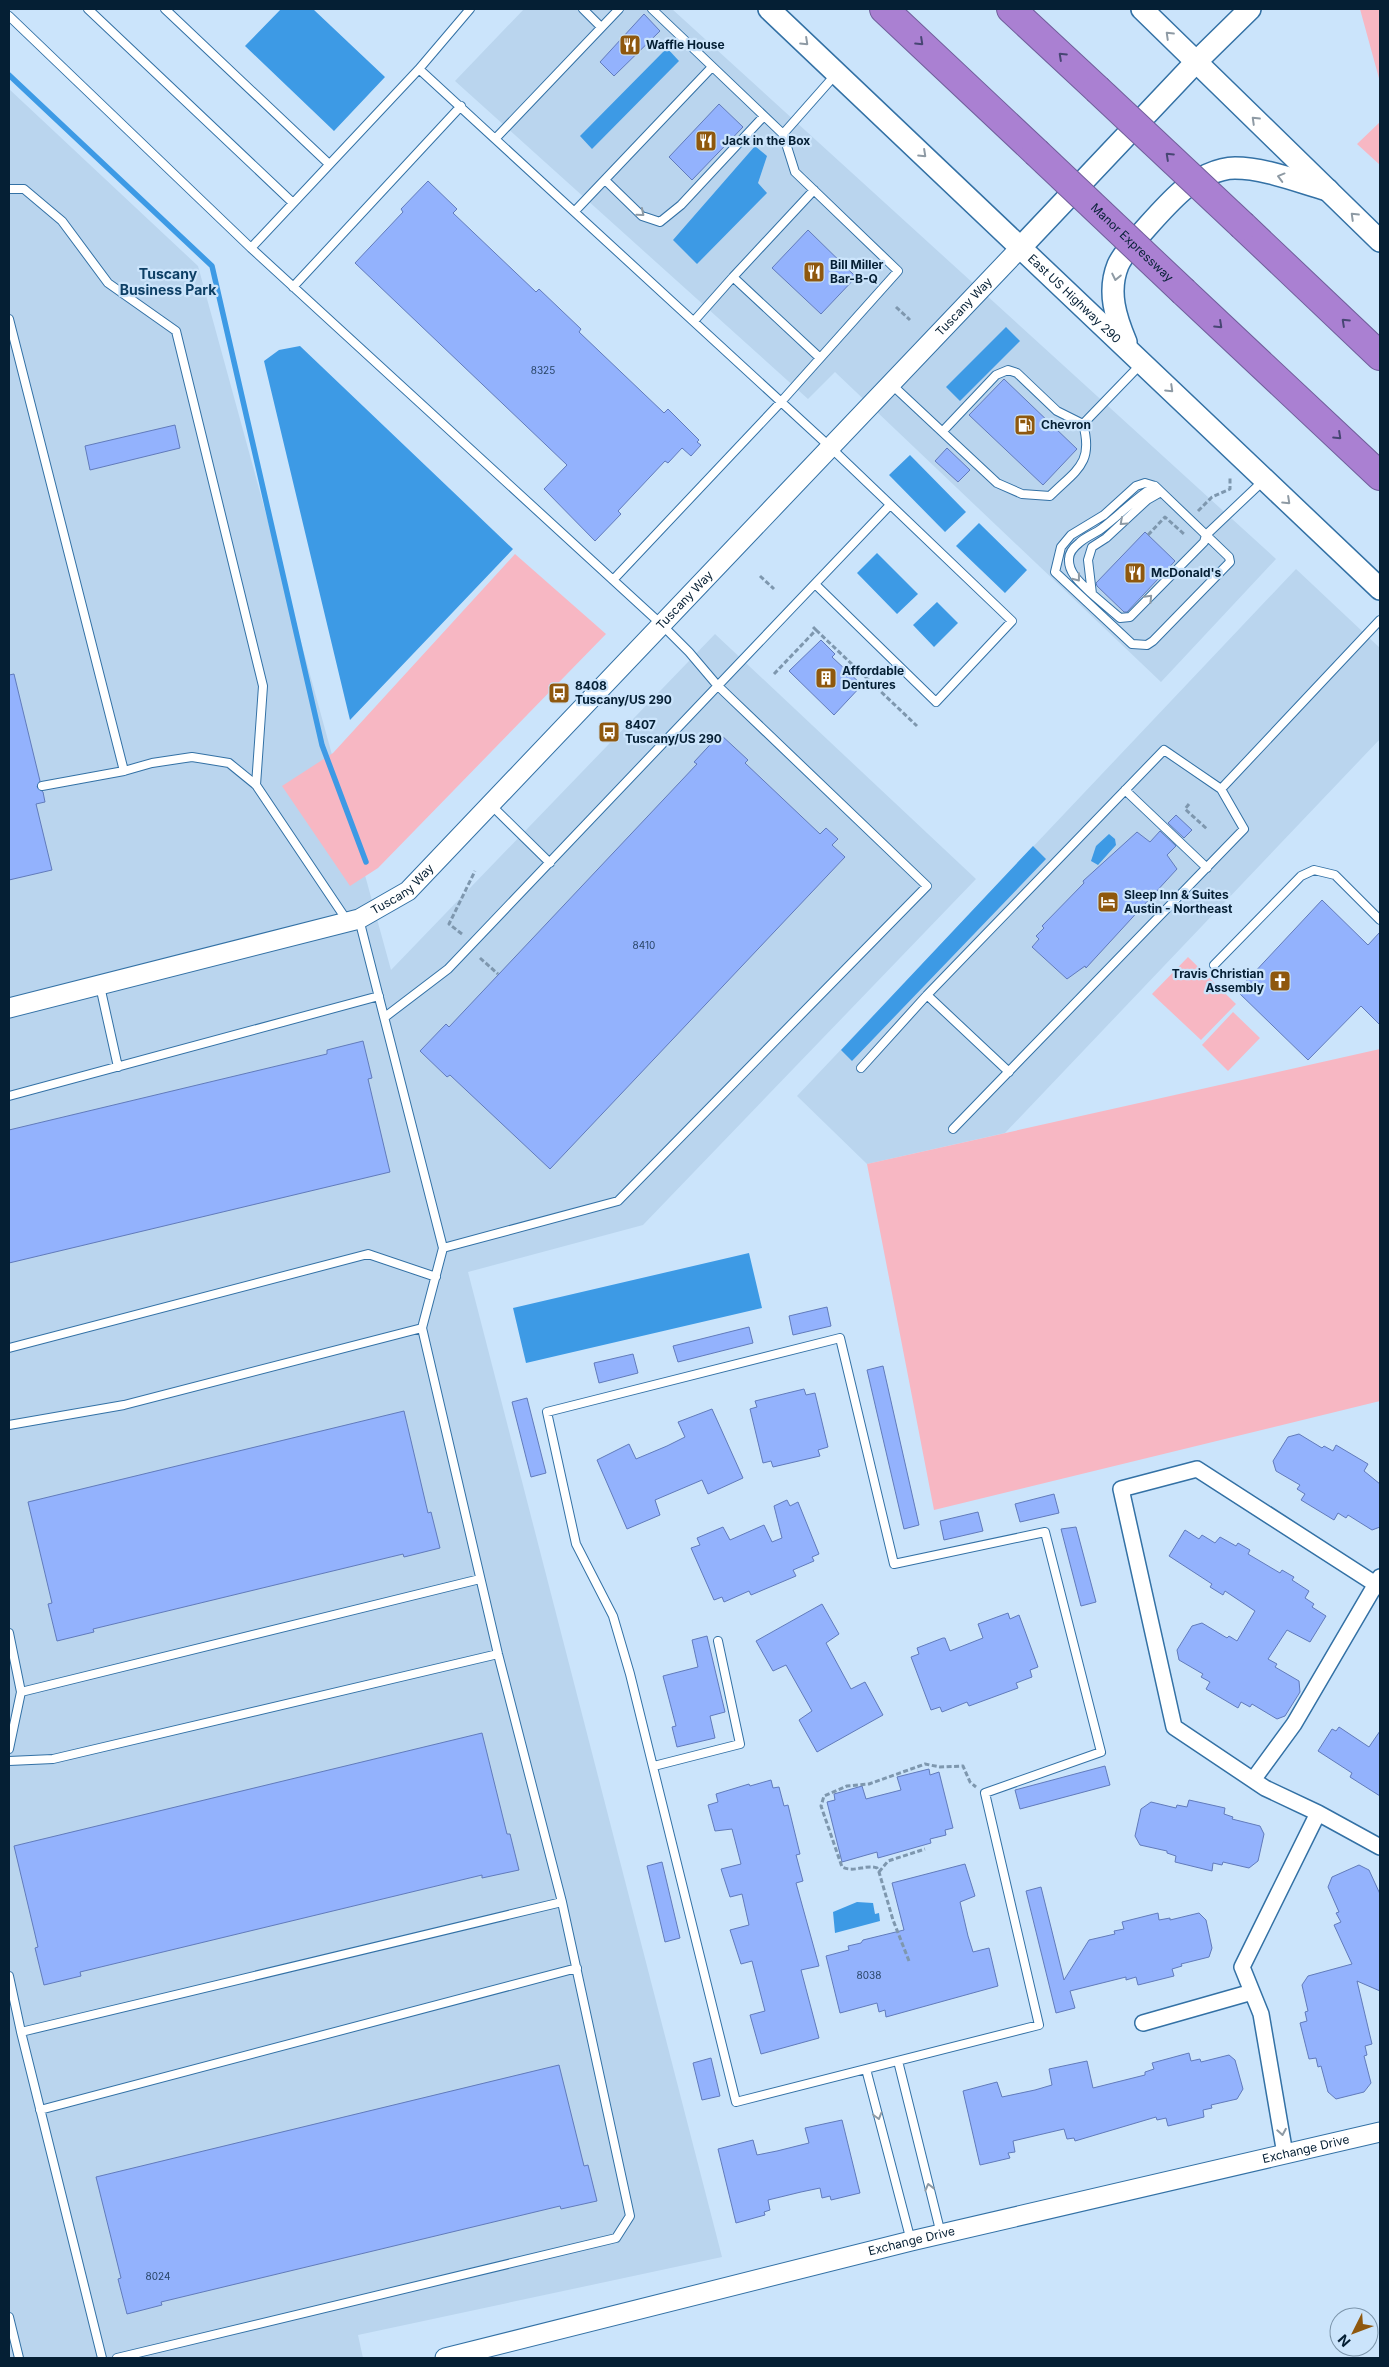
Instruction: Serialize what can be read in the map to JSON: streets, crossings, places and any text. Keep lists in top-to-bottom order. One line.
{"streets":{"highway":["Manor Expressway"],"main road":["East US Highway 290","Tuscany Way"],"street":["Exchange Drive"]},"crossings":[["East US Highway 290","Tuscany Way"]],"one_way":["East US Highway 290"],"districts":["Tuscany Business Park"],"places":{"restaurant":["Waffle House","Jack in the Box","Bill Miller Bar-B-Q","McDonald's"],"fuel station":["Chevron"],"building":["Affordable Dentures"],"bus stop":["8408 Tuscany/US 290","8407 Tuscany/US 290"],"hotel":["Sleep Inn & Suites Austin - Northeast"],"church":["Travis Christian Assembly"]},"house_numbers":["8325","8410","8038","8024"],"north":"bottom left"}
